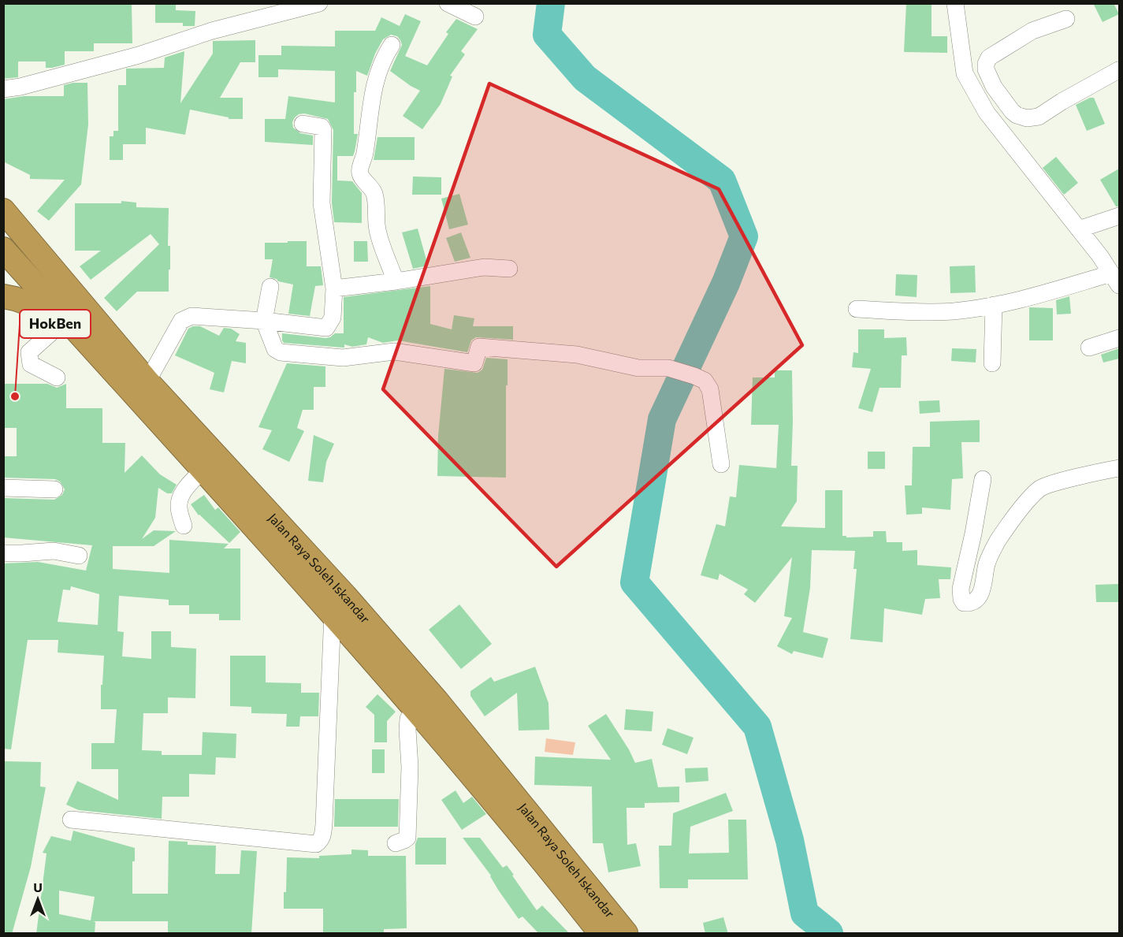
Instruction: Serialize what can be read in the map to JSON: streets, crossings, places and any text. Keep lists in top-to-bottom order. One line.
{"streets":{"highway":["Jalan Raya Soleh Iskandar"]},"places":["HokBen"],"north":"top"}
